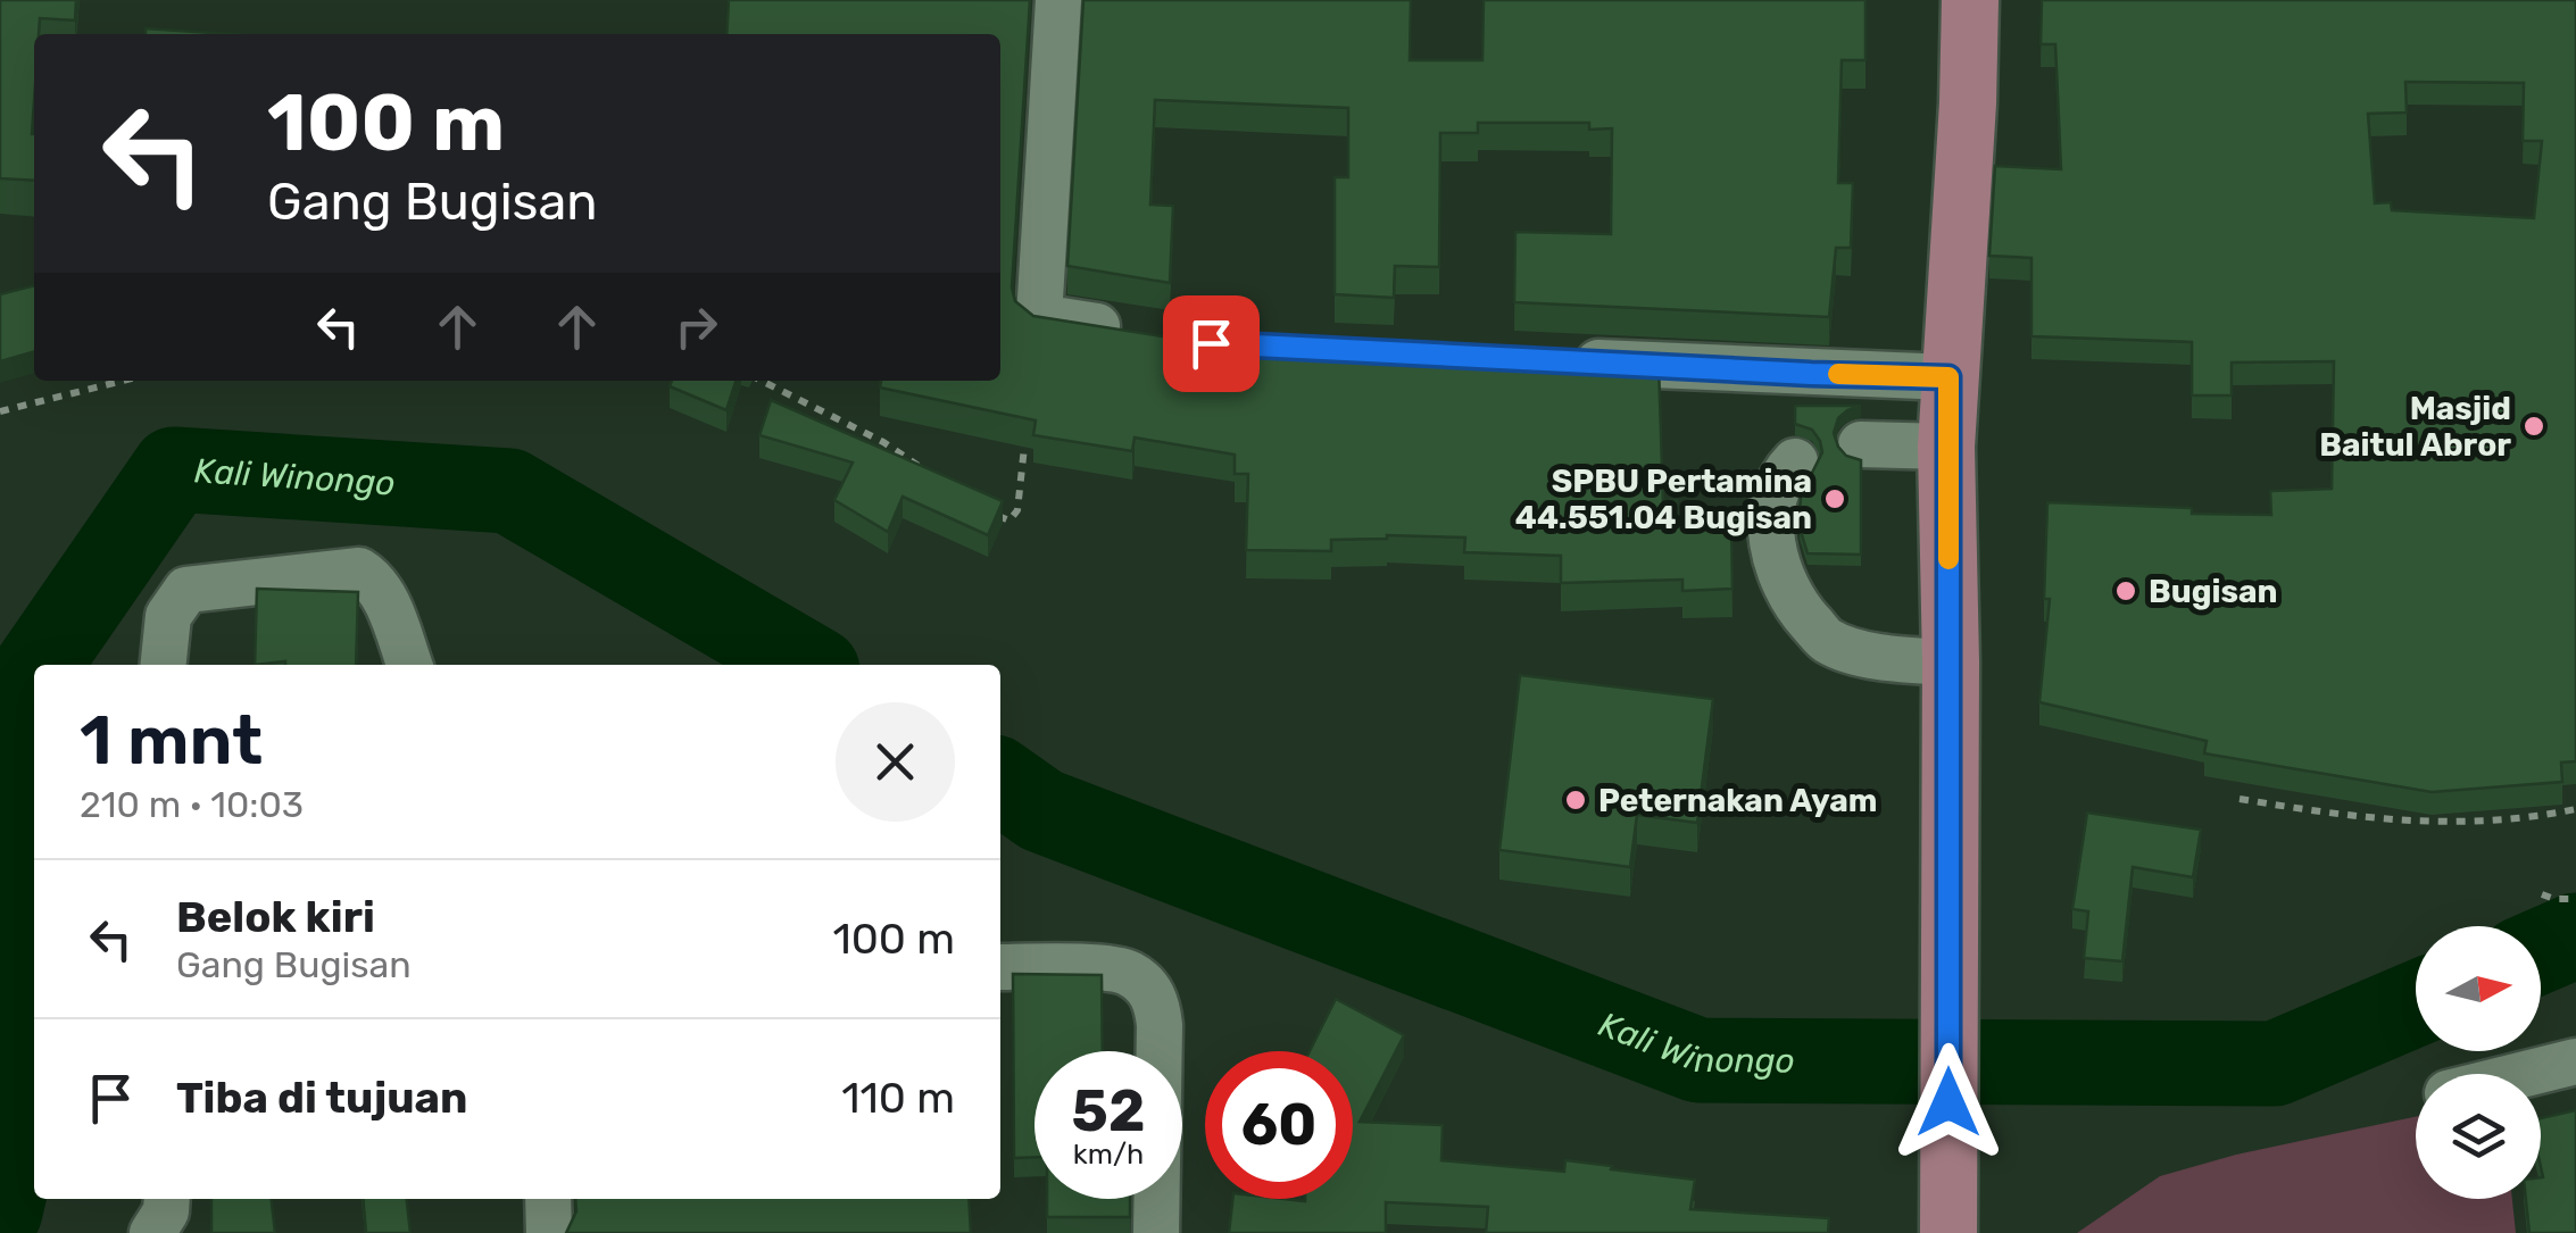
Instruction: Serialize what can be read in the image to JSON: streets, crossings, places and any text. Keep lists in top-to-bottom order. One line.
{"water":["Kali Winongo"],"places":["Masjid Baitul Abror","SPBU Pertamina 44.551.04 Bugisan","Bugisan","Peternakan Ayam"],"north":"right","page":{"turn":["100 m","Gang Bugisan"],"heading":["1 mnt","210 m · 10:03"],"list":[{"name":"Belok kiri","note":"Gang Bugisan","value":"100 m"},{"name":"Tiba di tujuan","value":"110 m"}],"speed":"52 km/h","limit":"60"}}
